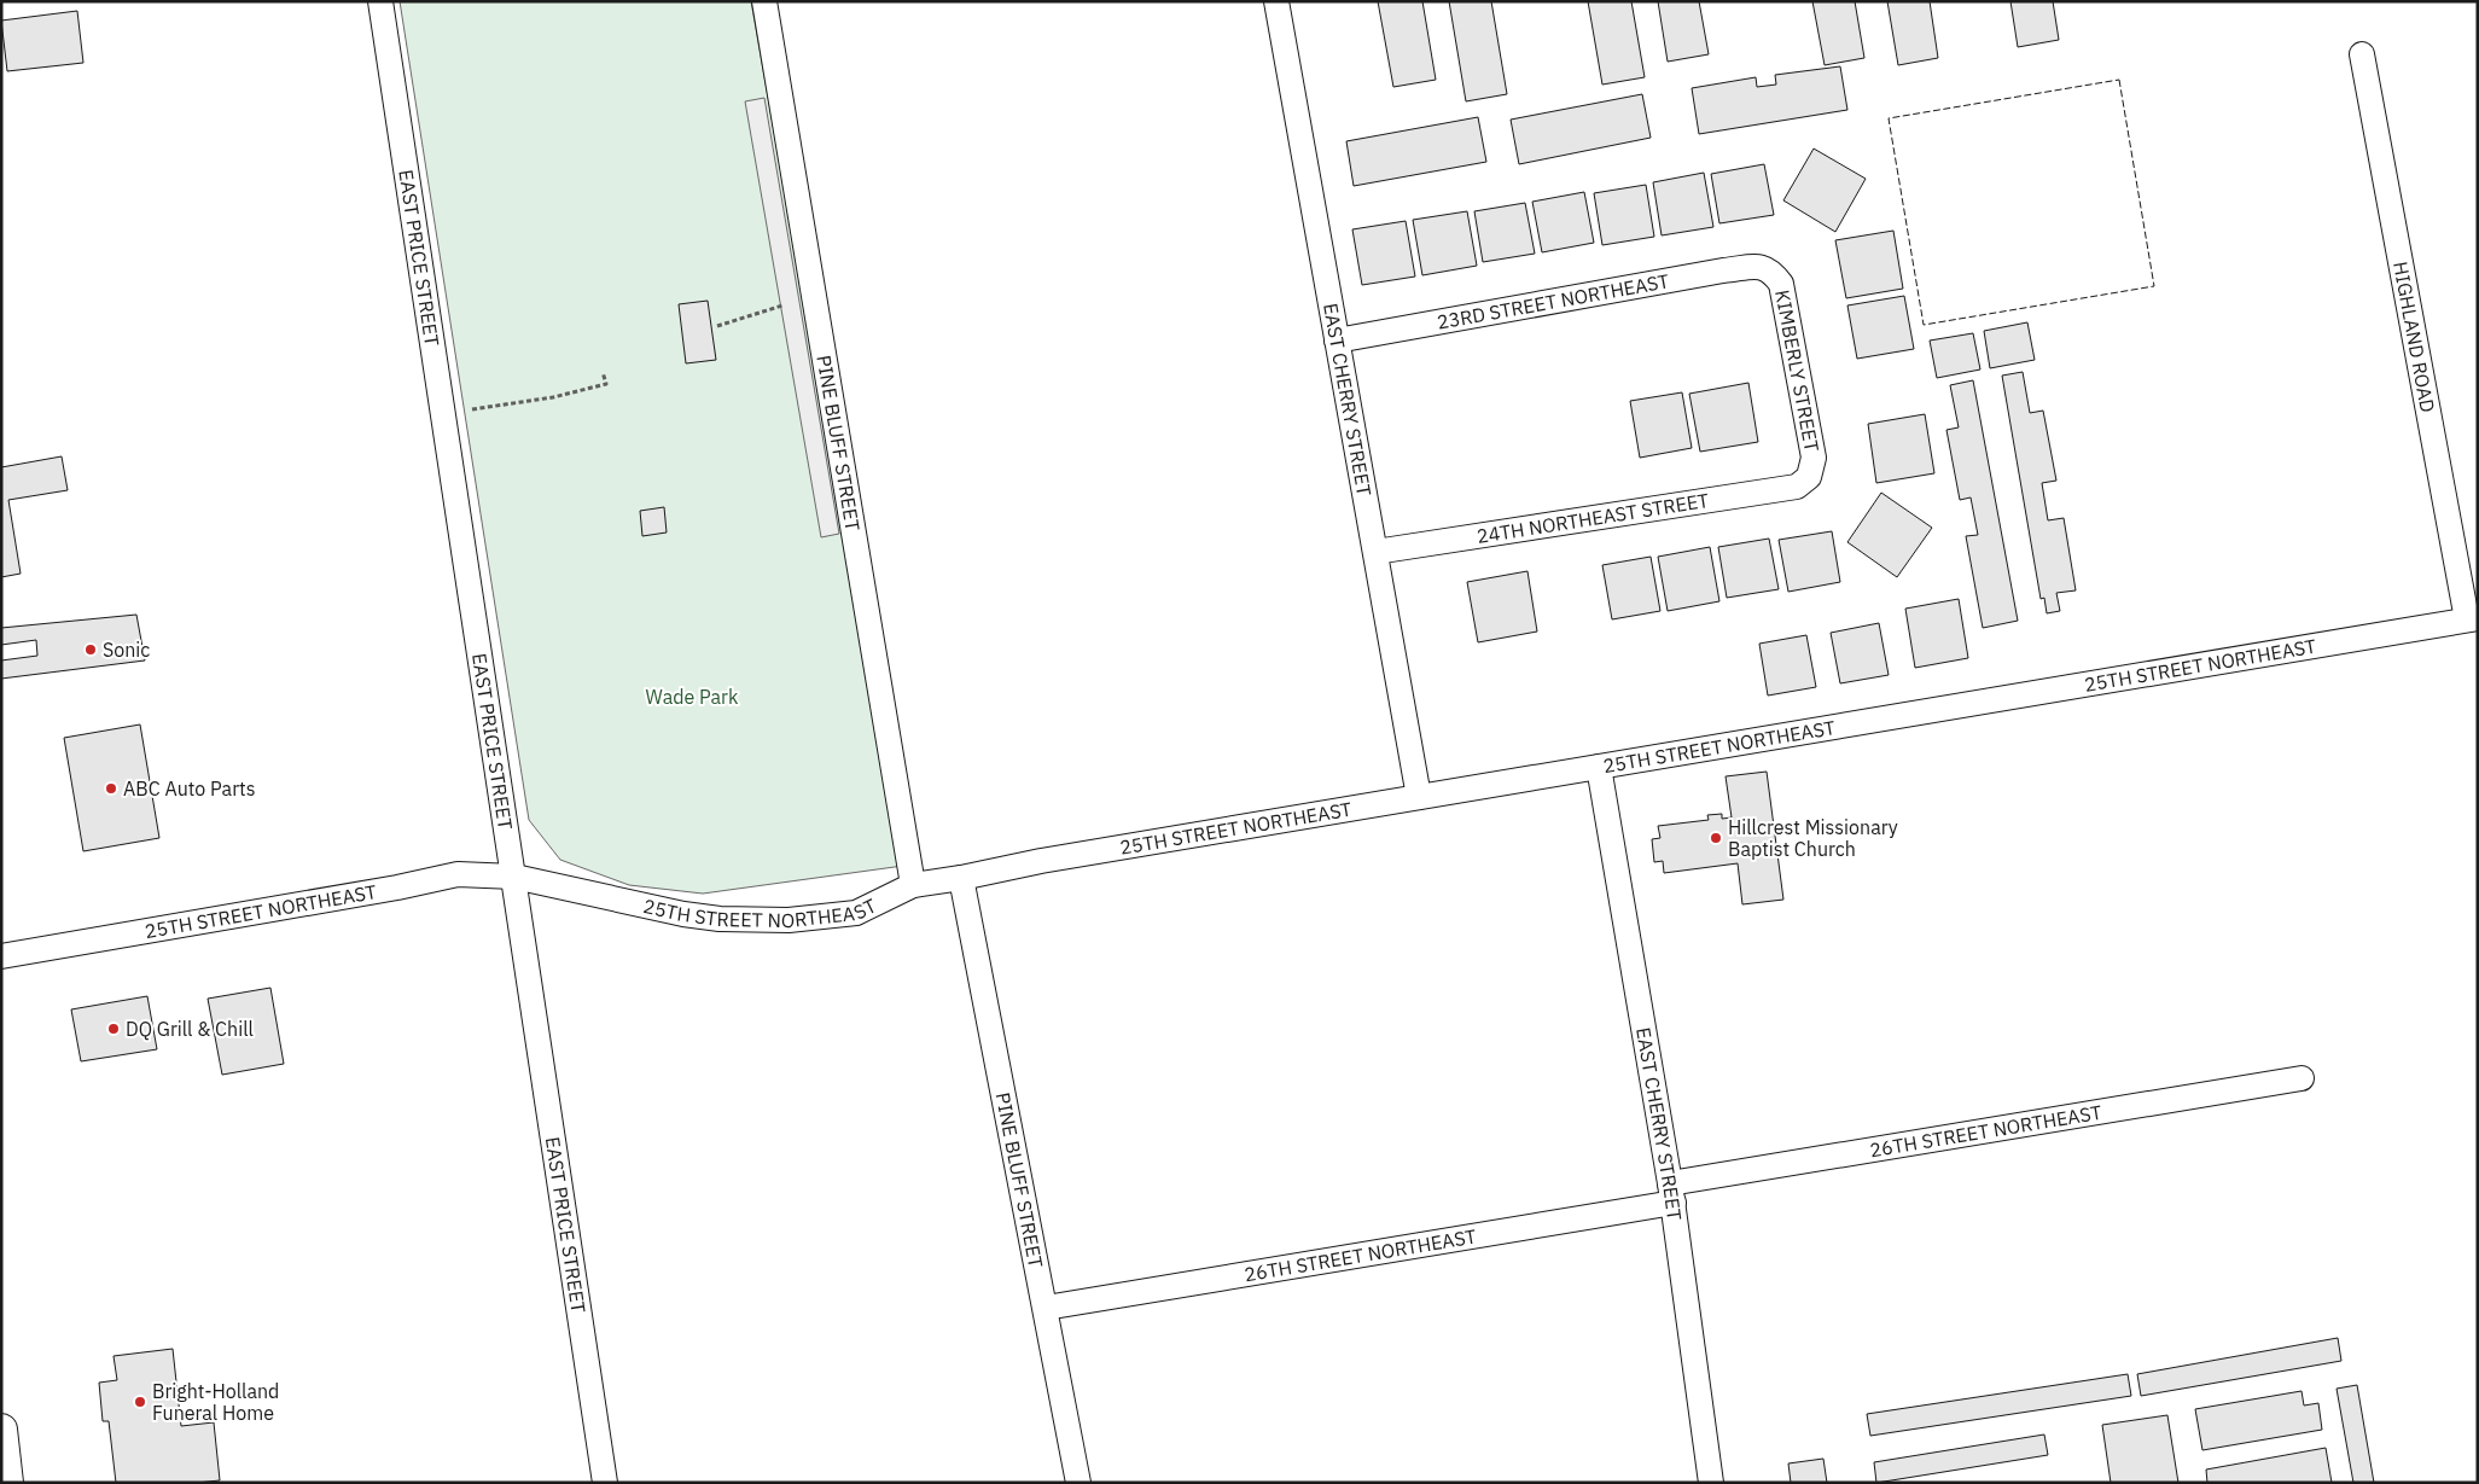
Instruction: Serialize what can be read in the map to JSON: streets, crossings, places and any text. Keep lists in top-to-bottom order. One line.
{"streets":{"street":["EAST PRICE STREET","23RD STREET NORTHEAST","HIGHLAND ROAD","KIMBERLY STREET","EAST CHERRY STREET","PINE BLUFF STREET","24TH NORTHEAST STREET","25TH STREET NORTHEAST","26TH STREET NORTHEAST"]},"crossings":[["EAST PRICE STREET","25TH STREET NORTHEAST"],["23RD STREET NORTHEAST","KIMBERLY STREET"],["23RD STREET NORTHEAST","EAST CHERRY STREET"],["HIGHLAND ROAD","25TH STREET NORTHEAST"],["KIMBERLY STREET","24TH NORTHEAST STREET"],["EAST CHERRY STREET","24TH NORTHEAST STREET"],["EAST CHERRY STREET","25TH STREET NORTHEAST"],["EAST CHERRY STREET","26TH STREET NORTHEAST"],["PINE BLUFF STREET","25TH STREET NORTHEAST"],["PINE BLUFF STREET","26TH STREET NORTHEAST"]],"parks":["Wade Park"],"places":["Sonic","ABC Auto Parts","Hillcrest Missionary Baptist Church","DQ Grill & Chill","Bright-Holland Funeral Home"]}
